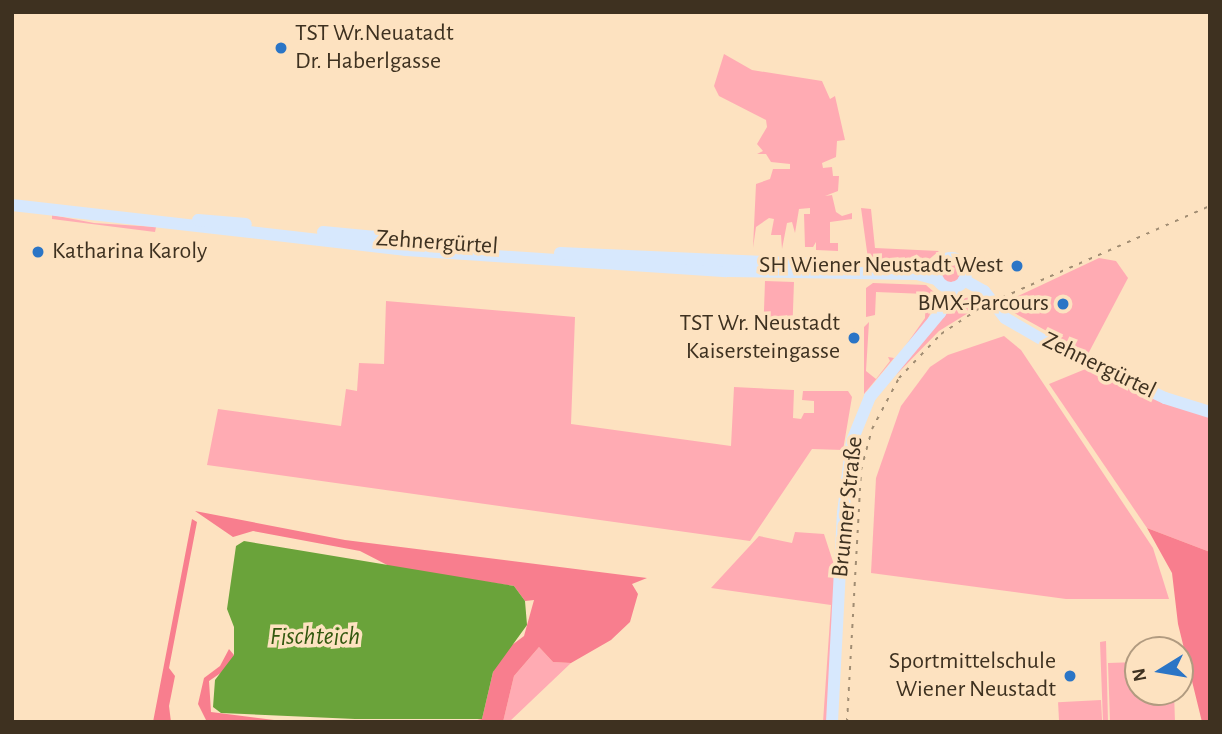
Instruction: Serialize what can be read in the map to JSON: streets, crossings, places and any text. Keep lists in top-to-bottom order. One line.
{"streets":{"main road":["Zehnergürtel","Brunner Straße"]},"crossings":[["Zehnergürtel","Brunner Straße"]],"water":["Fischteich"],"places":["TST Wr.Neuatadt Dr. Haberlgasse","Katharina Karoly","SH Wiener Neustadt West","BMX-Parcours","TST Wr. Neustadt Kaisersteingasse","Sportmittelschule Wiener Neustadt"],"north":"left"}
